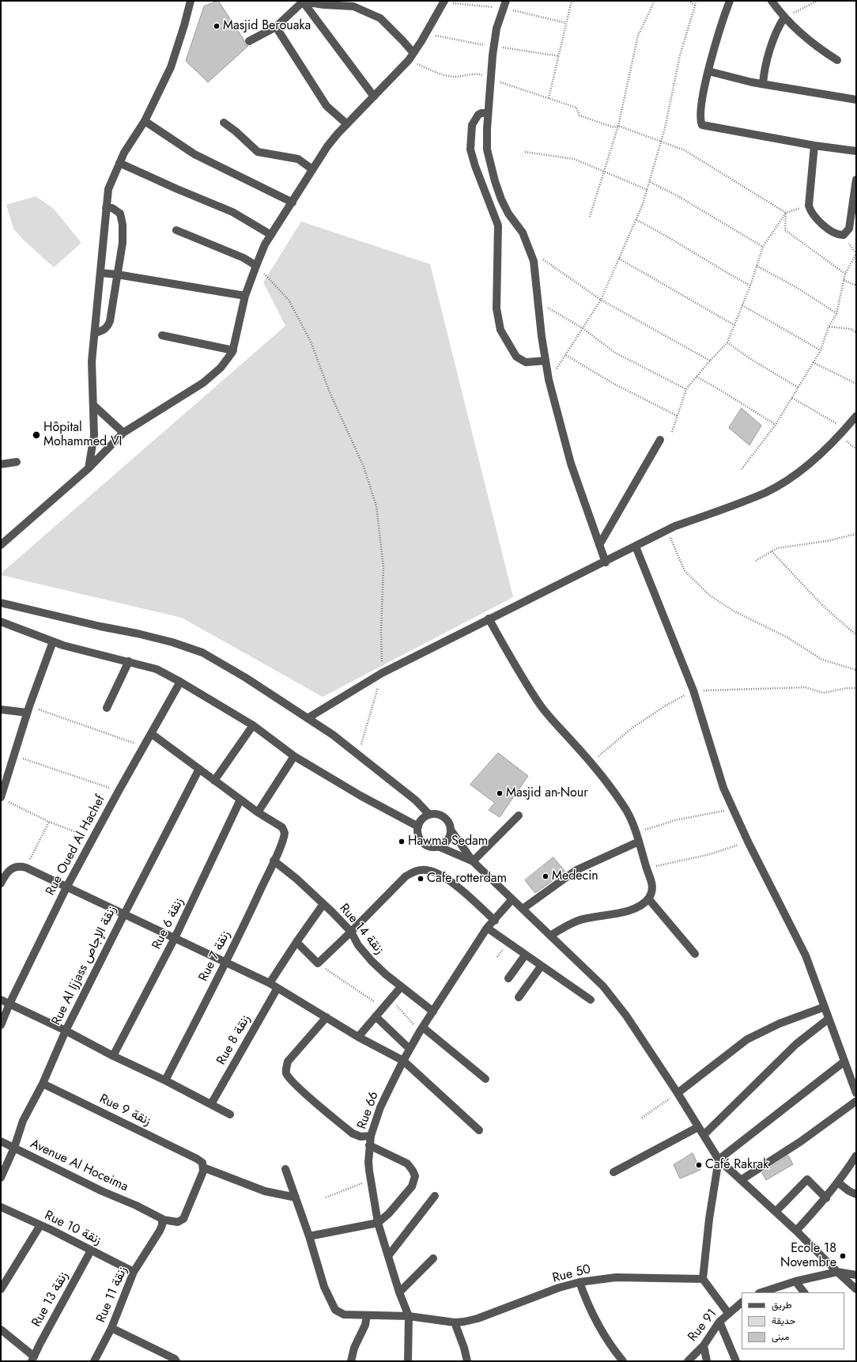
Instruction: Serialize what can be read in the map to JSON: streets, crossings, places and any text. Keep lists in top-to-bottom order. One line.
{"streets":{"street":["Rue Oued Al Hachef","Rue 6 زنقة","Rue 14 زنقة","Rue 7 زنقة","Rue Al Ijjass زنقة الإجاص","Rue 8 زنقة","Rue 9 زنقة","Rue 66","Avenue Al Hoceima","Rue 10 زنقة","Rue 50","Rue 11 زنقة","Rue 13 زنقة","Rue 91"]},"crossings":[["Rue 14 زنقة","Rue 7 زنقة"],["Rue 14 زنقة","Rue 66"],["Rue Al Ijjass زنقة الإجاص","Rue 9 زنقة"],["Rue Al Ijjass زنقة الإجاص","Avenue Al Hoceima"],["Rue 66","Rue 50"],["Avenue Al Hoceima","Rue 11 زنقة"],["Rue 10 زنقة","Rue 11 زنقة"],["Rue 10 زنقة","Rue 13 زنقة"]],"places":["Masjid Berouaka","Hôpital Mohammed VI","Masjid an-Nour","Hawma Sedam","Medecin","Cafe rotterdam","Café Rakrak","Ecole 18 Novembre"],"legend":["طريق","حديقة","مبنى"]}
